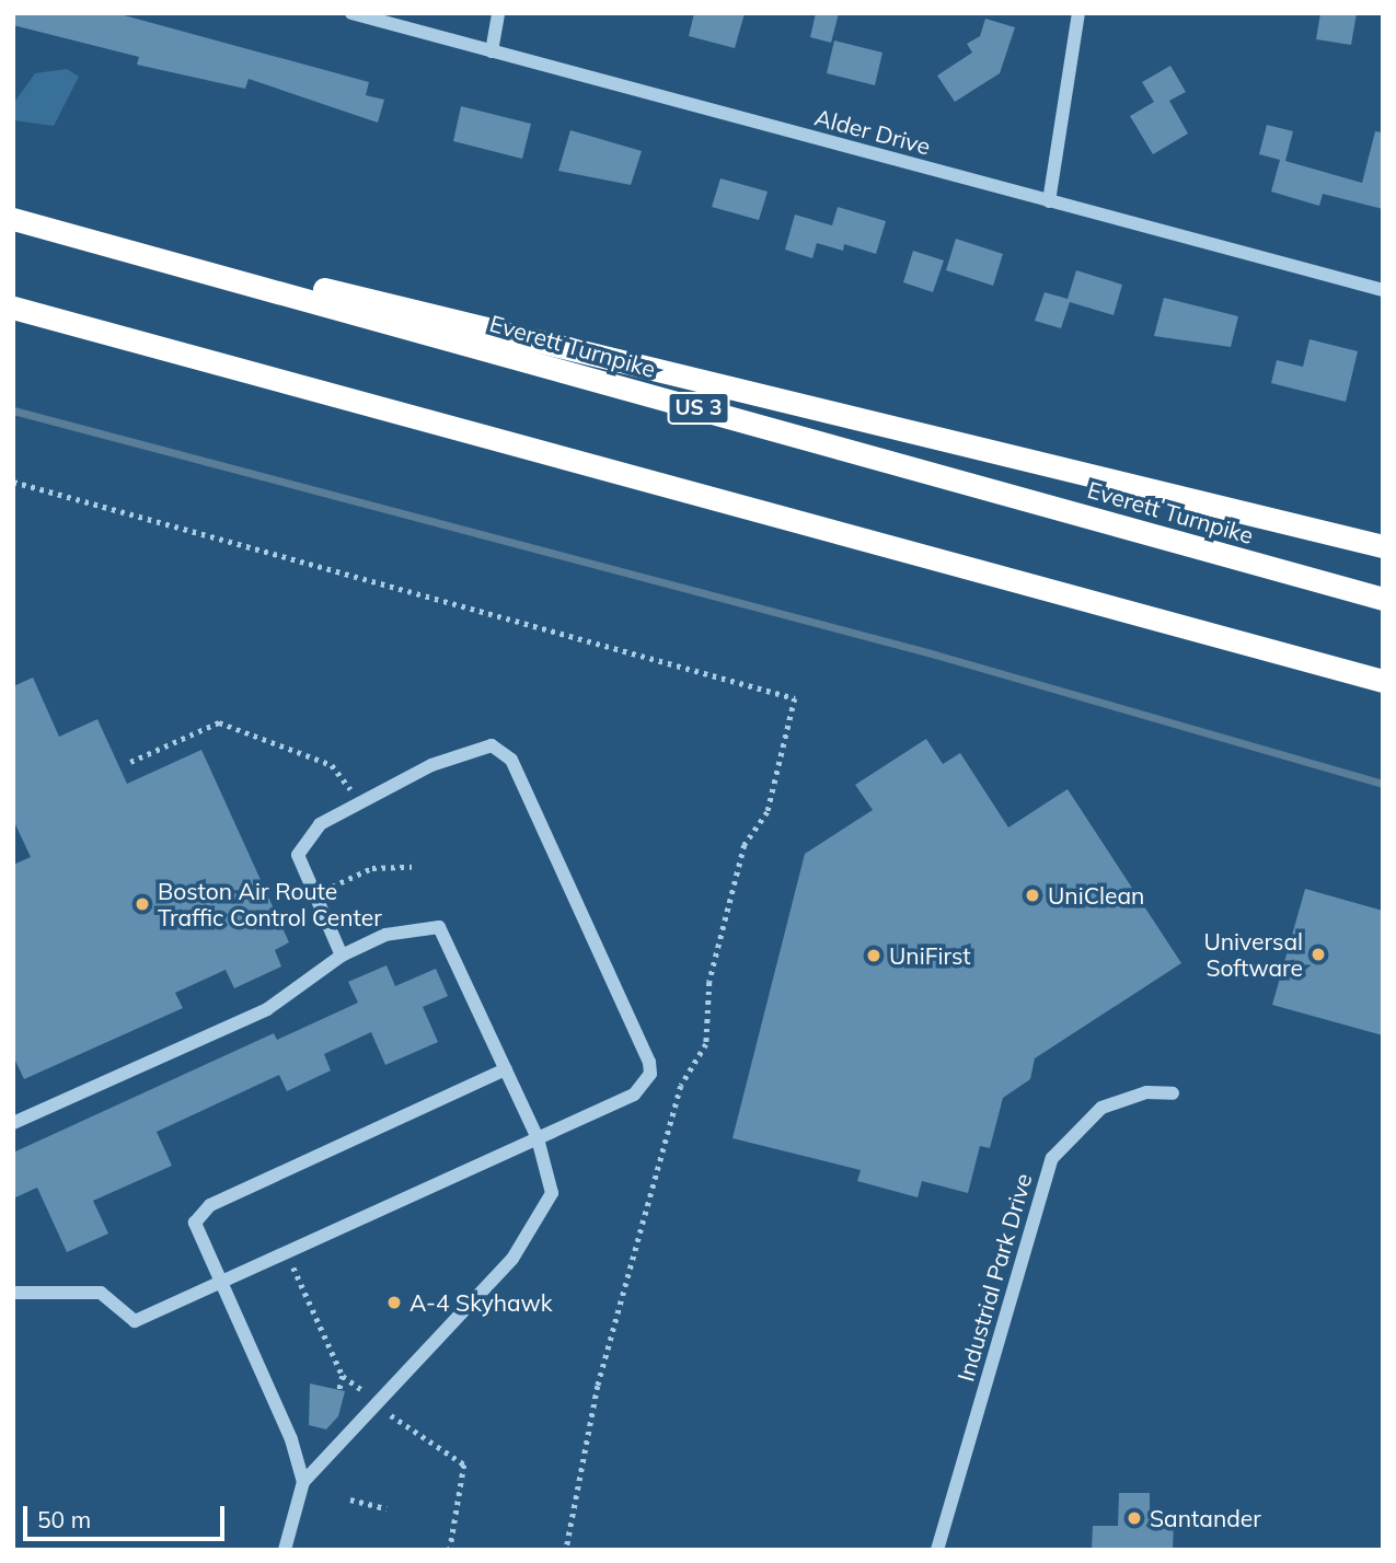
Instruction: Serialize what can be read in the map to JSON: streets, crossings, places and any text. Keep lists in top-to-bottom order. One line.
{"streets":{"highway":["Everett Turnpike","US 3"],"street":["Alder Drive","Industrial Park Drive"]},"places":["UniClean","Boston Air Route Traffic Control Center","Universal Software","UniFirst","A-4 Skyhawk","Santander"],"scale_bar":"50 m"}
